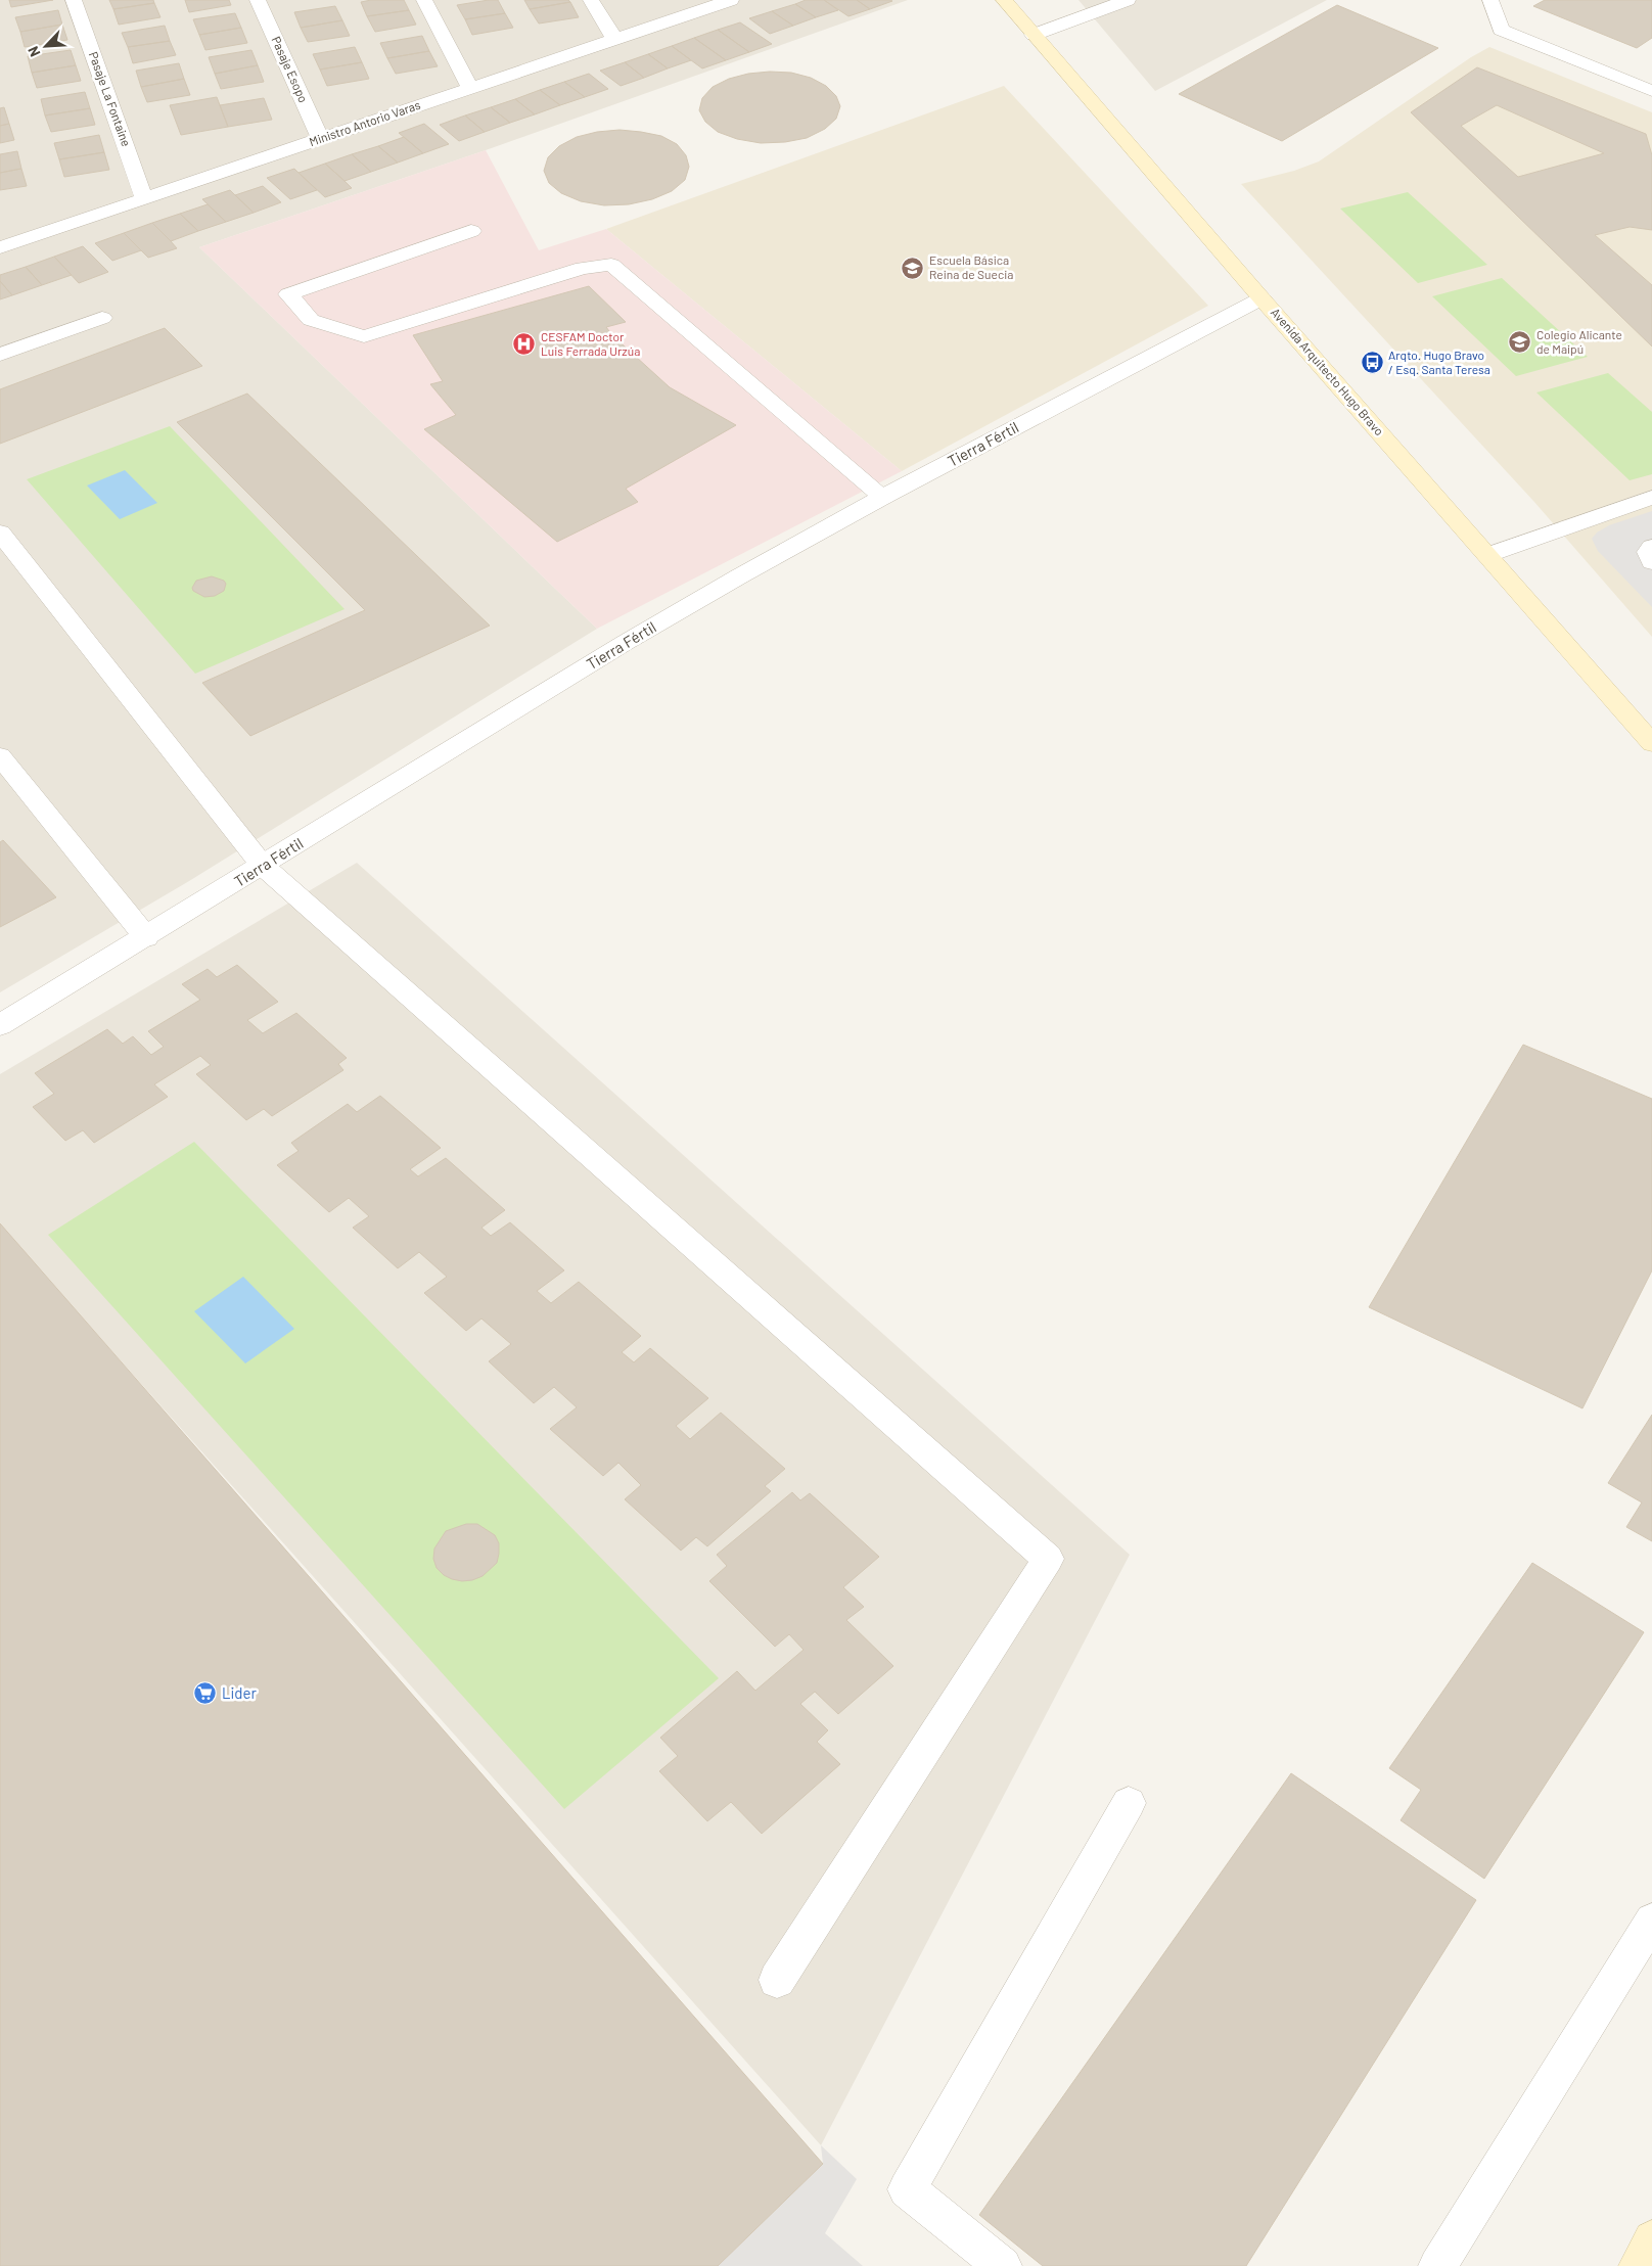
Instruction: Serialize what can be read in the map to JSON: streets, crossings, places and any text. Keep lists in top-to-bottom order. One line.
{"streets":{"street":["Pasaje Esopo","Pasaje La Fontaine","Ministro Antorio Varas","Avenida Arquitecto Hugo Bravo","Tierra Fértil"]},"crossings":[["Pasaje Esopo","Ministro Antorio Varas"],["Pasaje La Fontaine","Ministro Antorio Varas"],["Avenida Arquitecto Hugo Bravo","Tierra Fértil"]],"places":{"school or university":["Escuela Básica Reina de Suecia","Colegio Alicante de Maipú"],"hospital":["CESFAM Doctor Luis Ferrada Urzúa"],"bus stop":["Arqto. Hugo Bravo / Esq. Santa Teresa"],"supermarket":["Lider"]},"north":"bottom left"}
